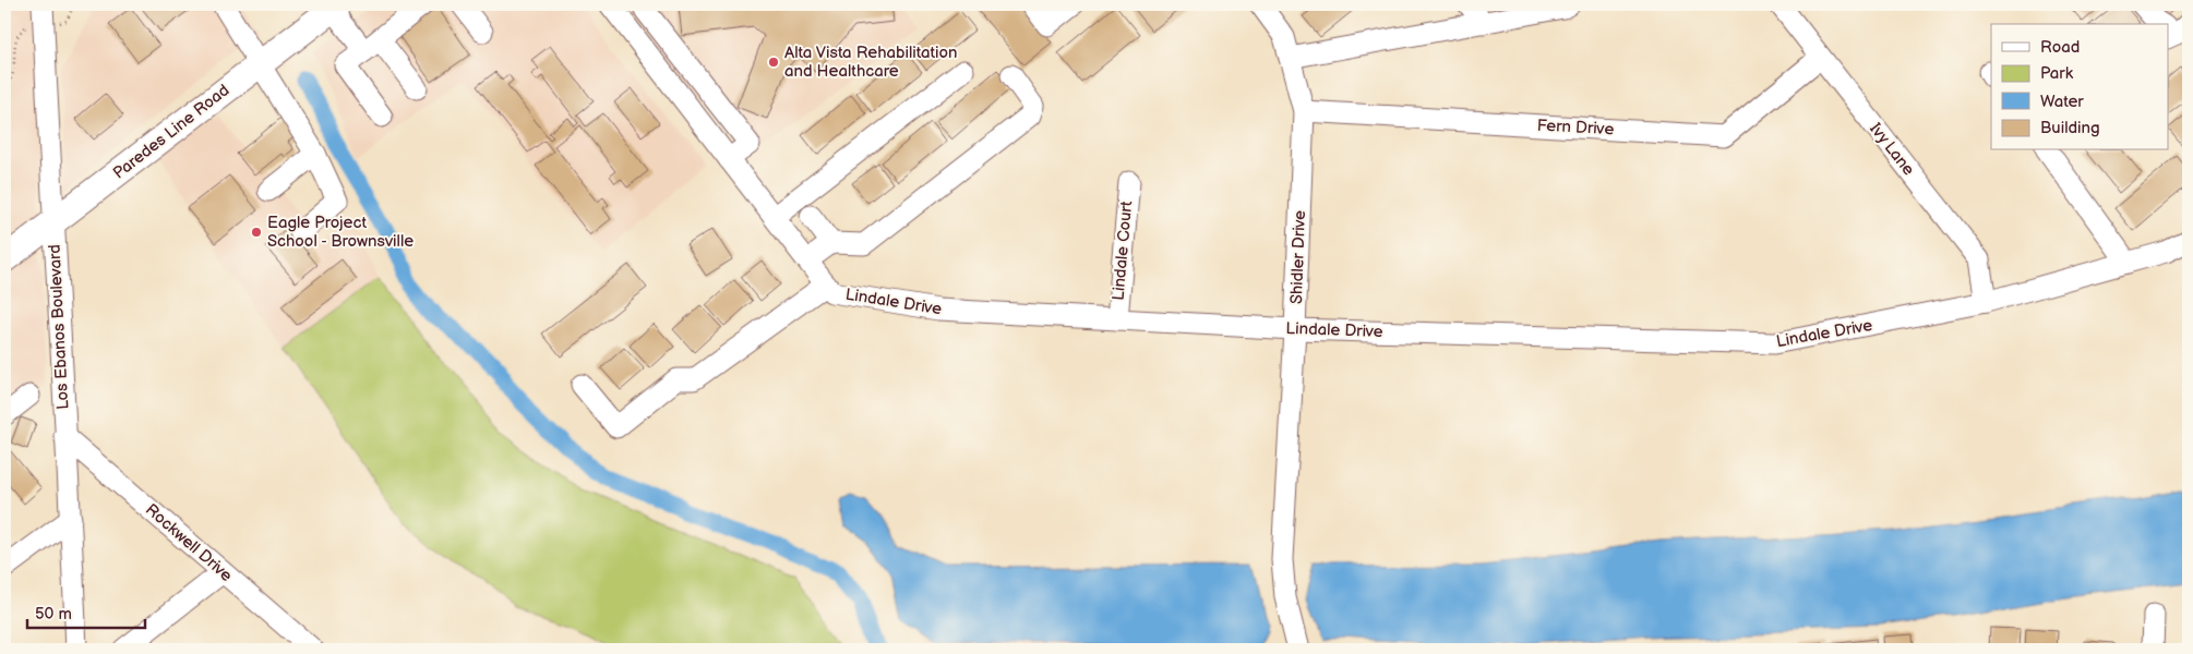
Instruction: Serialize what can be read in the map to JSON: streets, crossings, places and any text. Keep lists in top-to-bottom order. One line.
{"streets":{"main road":["Paredes Line Road"],"street":["Fern Drive","Ivy Lane","Lindale Court","Shidler Drive","Lindale Drive","Los Ebanos Boulevard","Rockwell Drive"]},"crossings":[["Fern Drive","Ivy Lane"],["Fern Drive","Shidler Drive"],["Paredes Line Road","Los Ebanos Boulevard"],["Ivy Lane","Lindale Drive"],["Lindale Court","Lindale Drive"],["Shidler Drive","Lindale Drive"],["Los Ebanos Boulevard","Rockwell Drive"]],"places":["Alta Vista Rehabilitation and Healthcare","Eagle Project School - Brownsville"],"legend":["Road","Park","Water","Building"],"scale_bar":"50 m"}
